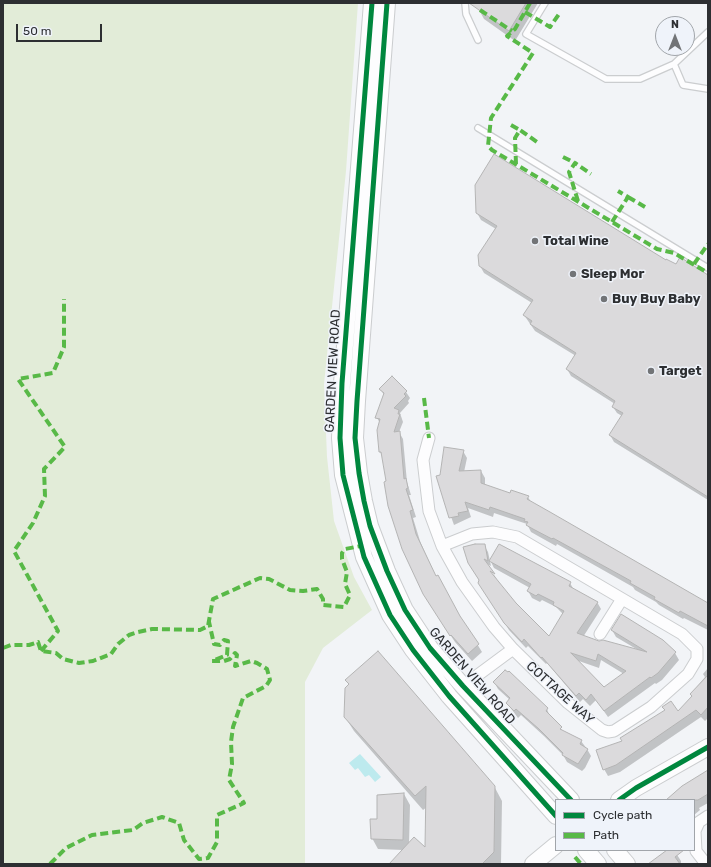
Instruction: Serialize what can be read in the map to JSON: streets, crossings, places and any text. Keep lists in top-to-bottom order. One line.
{"streets":{"main road":["GARDEN VIEW ROAD"],"street":["COTTAGE WAY"]},"places":["Total Wine","Sleep Mor","Buy Buy Baby","Target"],"legend":["Cycle path","Path"],"scale_bar":"50 m","north":"top"}
